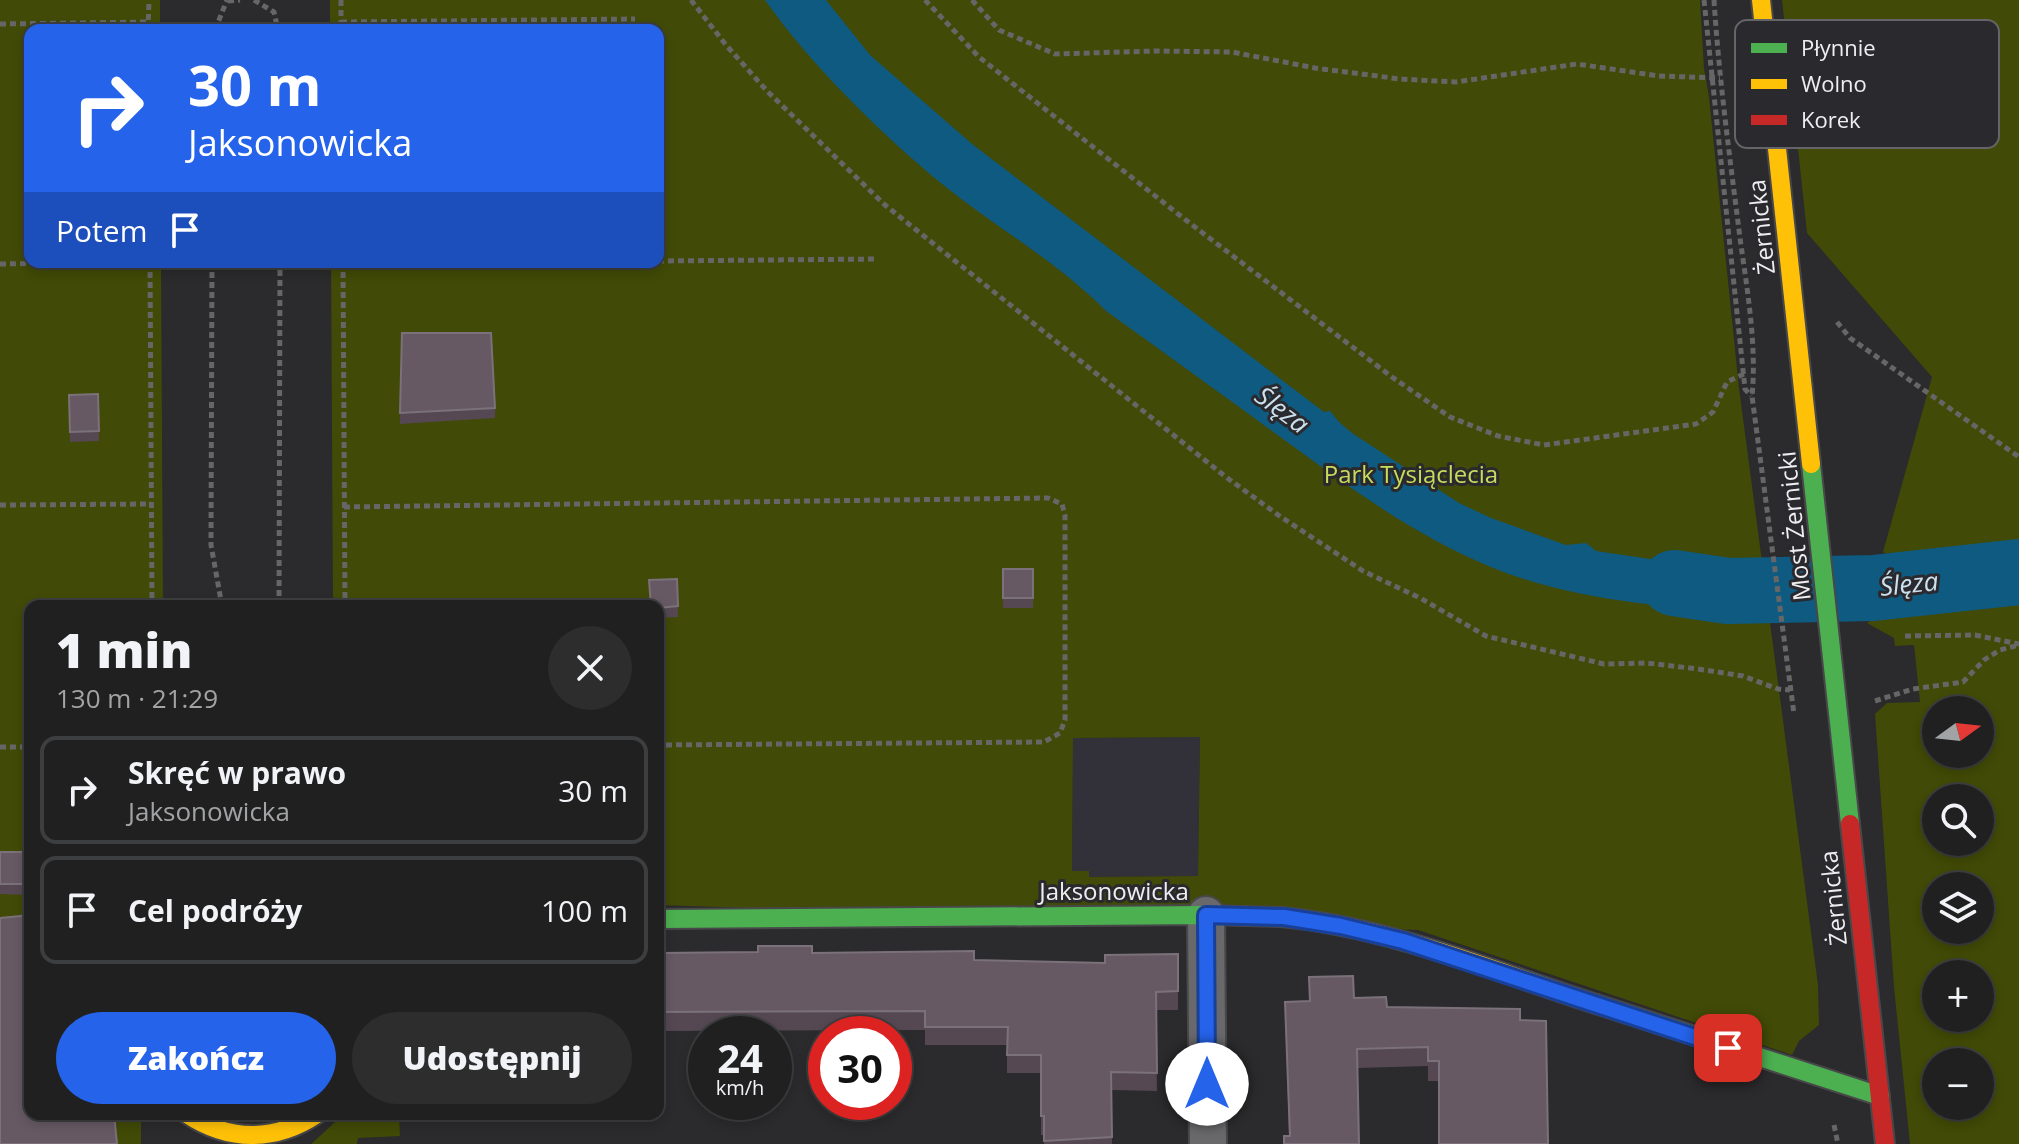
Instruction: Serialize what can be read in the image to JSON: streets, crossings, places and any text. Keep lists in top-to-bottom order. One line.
{"streets":{"street":["Żernicka","Most Żernicki","Jaksonowicka"]},"crossings":[["Żernicka","Most Żernicki"],["Żernicka","Jaksonowicka"]],"water":["Ślęza"],"parks":["Park Tysiąclecia"],"legend":["Płynnie","Wolno","Korek"],"north":"right","page":{"turn":["30 m","Jaksonowicka"],"then":"Potem","heading":["1 min","130 m · 21:29"],"map_buttons":["+","−"],"list":[{"name":"Skręć w prawo","note":"Jaksonowicka","value":"30 m"},{"name":"Cel podróży","value":"100 m"}],"buttons":["Zakończ","Udostępnij"],"speed":"24 km/h","limit":"30"}}
